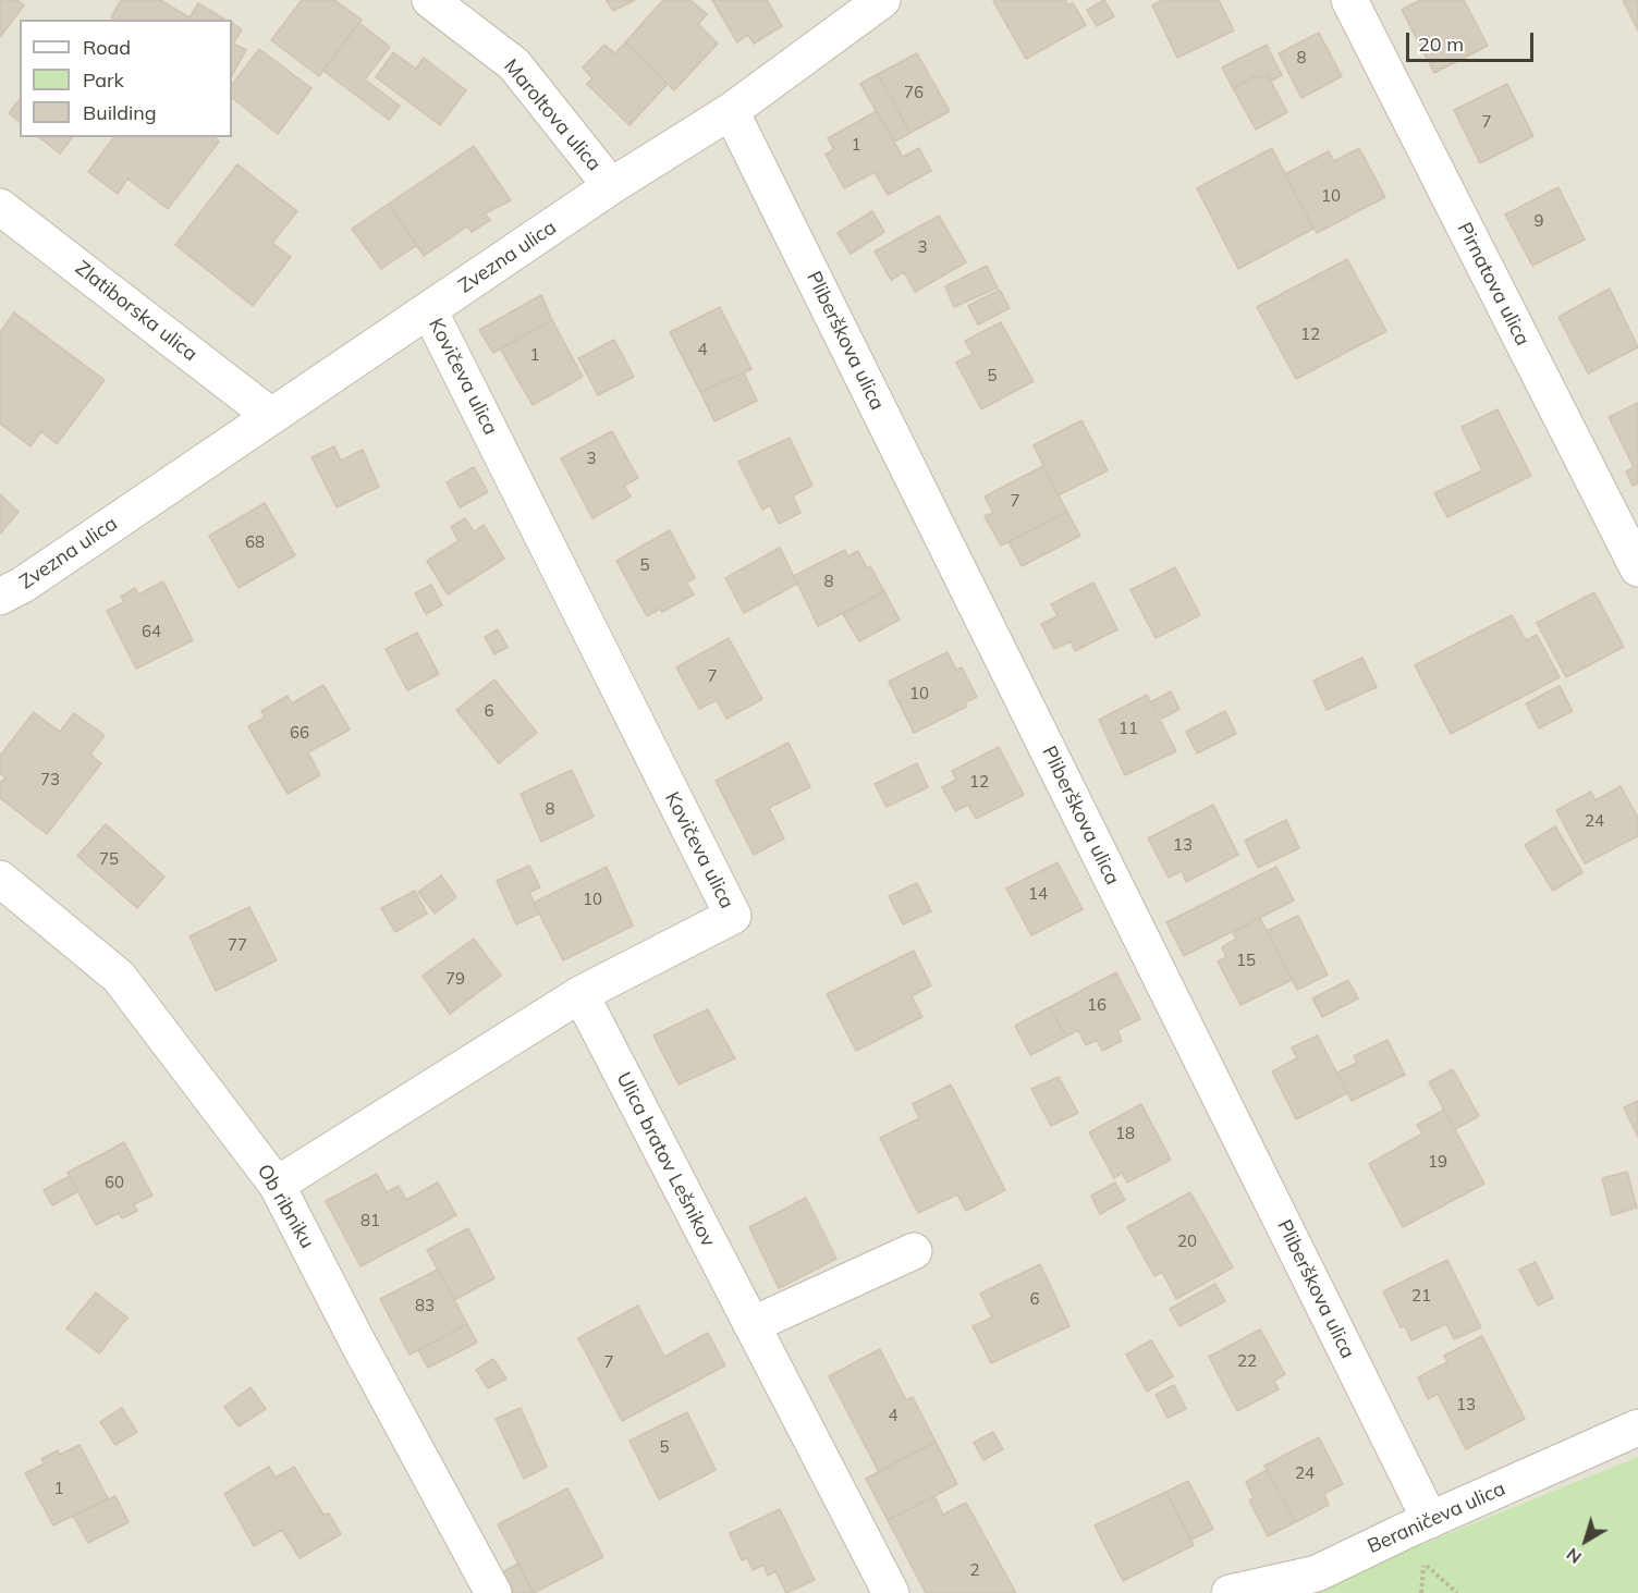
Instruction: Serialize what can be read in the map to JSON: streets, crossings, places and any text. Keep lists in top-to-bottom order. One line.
{"streets":{"street":["Maroltova ulica","Zvezna ulica","Pirnatova ulica","Zlatiborska ulica","Pliberškova ulica","Kovičeva ulica","Ulica bratov Lešnikov","Ob ribniku","Beraničeva ulica"]},"crossings":[["Maroltova ulica","Zvezna ulica"],["Zvezna ulica","Zlatiborska ulica"],["Zvezna ulica","Pliberškova ulica"],["Zvezna ulica","Kovičeva ulica"],["Pliberškova ulica","Beraničeva ulica"],["Kovičeva ulica","Ulica bratov Lešnikov"],["Kovičeva ulica","Ob ribniku"]],"house_numbers":["8","76","7","1","10","9","3","12","4","1","5","3","7","68","5","8","64","7","10","6","11","66","73","12","8","24","13","75","14","10","77","15","79","16","18","19","60","81","20","21","6","83","22","7","13","4","5","24","1","2"],"legend":["Road","Park","Building"],"scale_bar":"20 m","north":"bottom left"}
